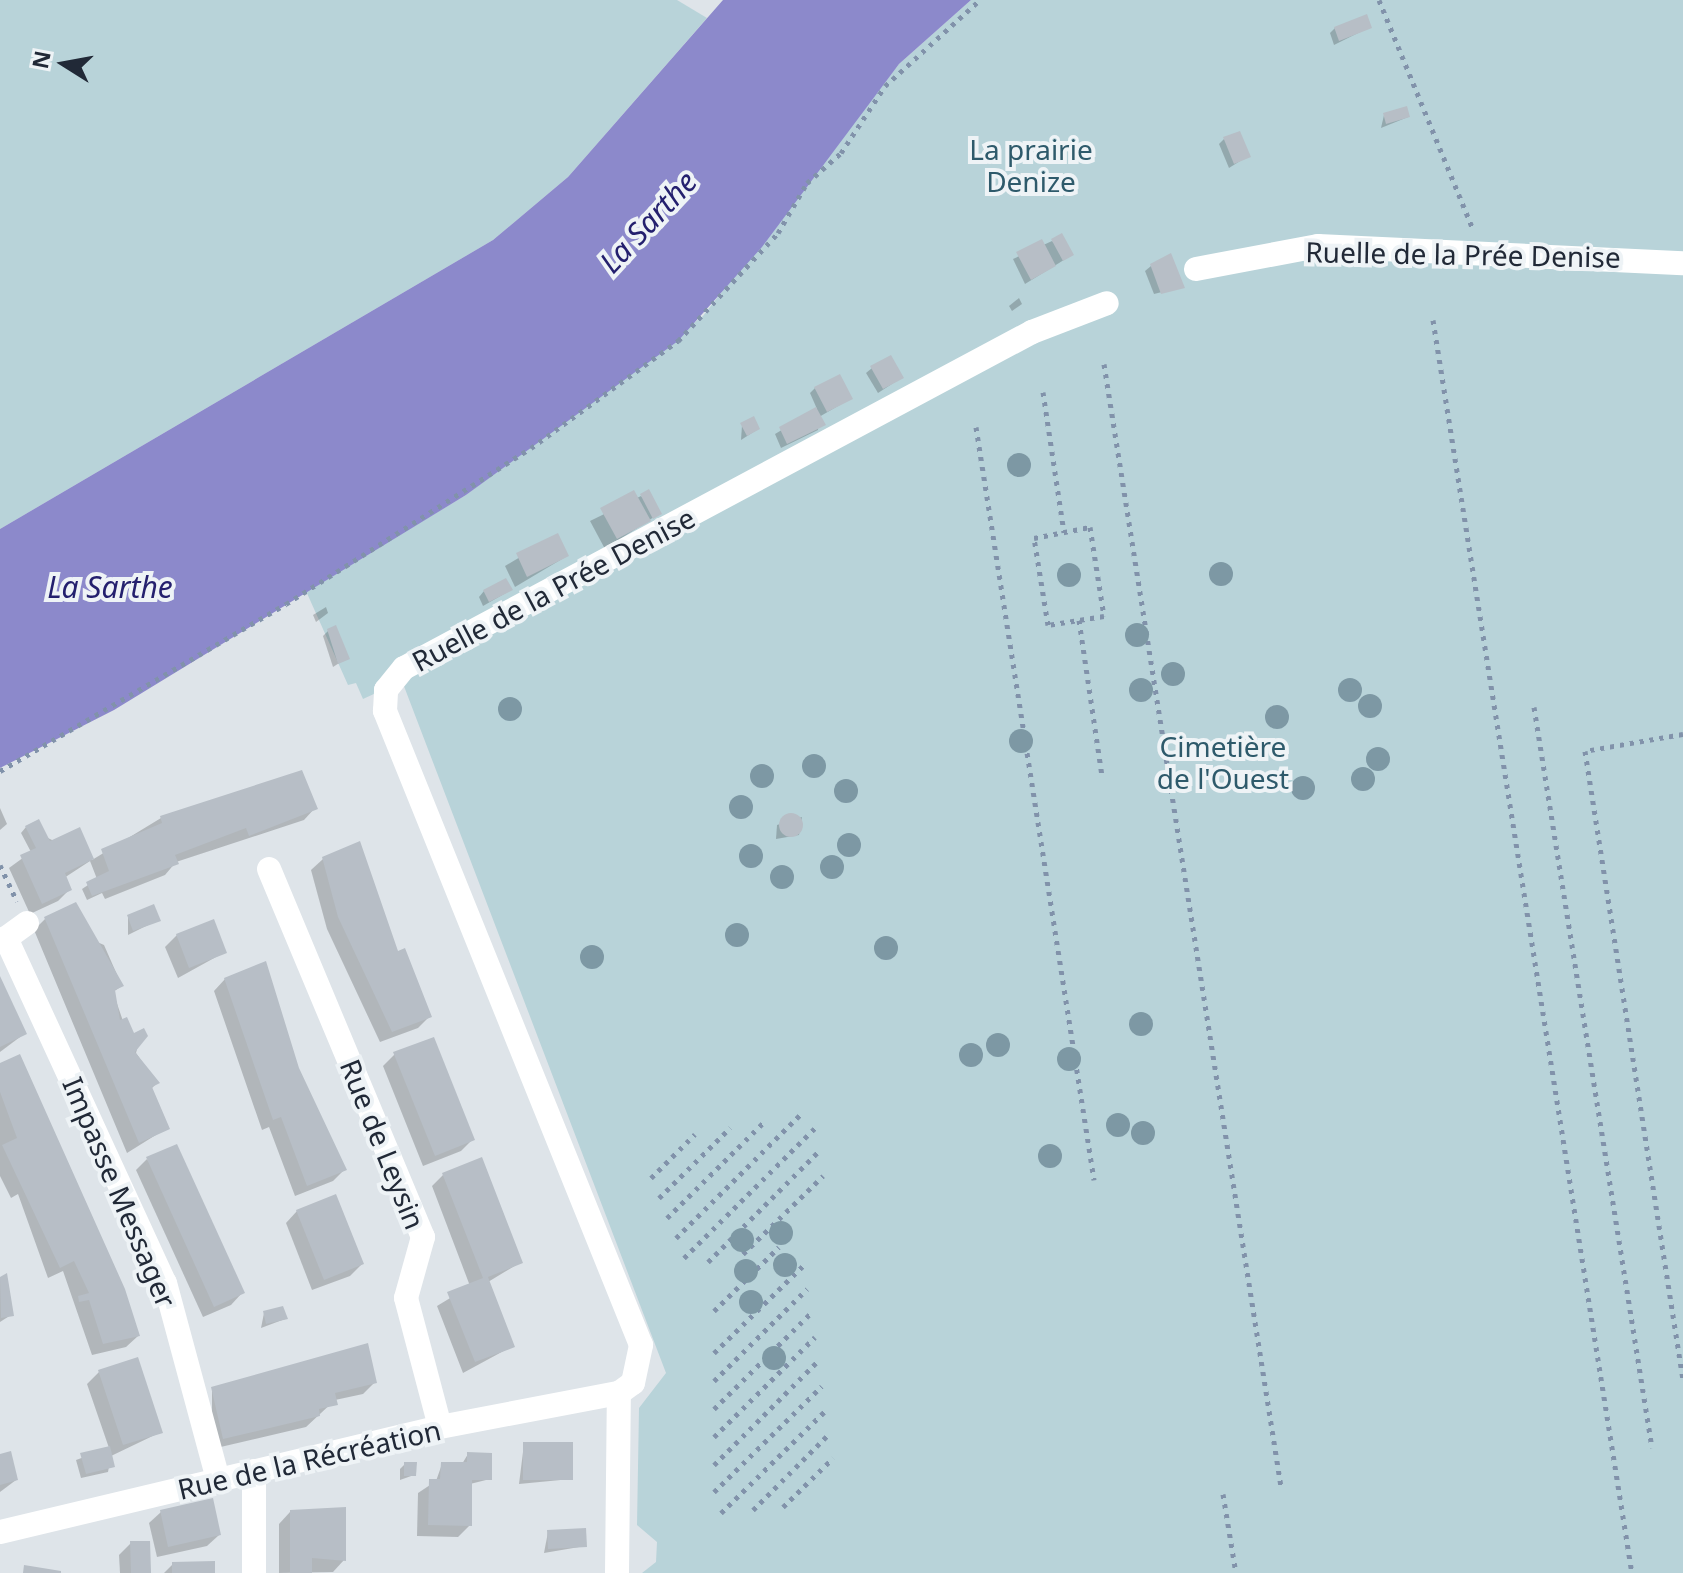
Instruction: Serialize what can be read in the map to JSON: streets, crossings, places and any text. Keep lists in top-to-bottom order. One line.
{"streets":{"street":["Ruelle de la Prée Denise","Rue de Leysin","Impasse Messager","Rue de la Récréation"]},"crossings":[["Ruelle de la Prée Denise","Rue de la Récréation"],["Rue de Leysin","Rue de la Récréation"],["Impasse Messager","Rue de la Récréation"]],"water":["La Sarthe"],"parks":["La prairie Denize","Cimetière de l'Ouest"],"north":"left"}
